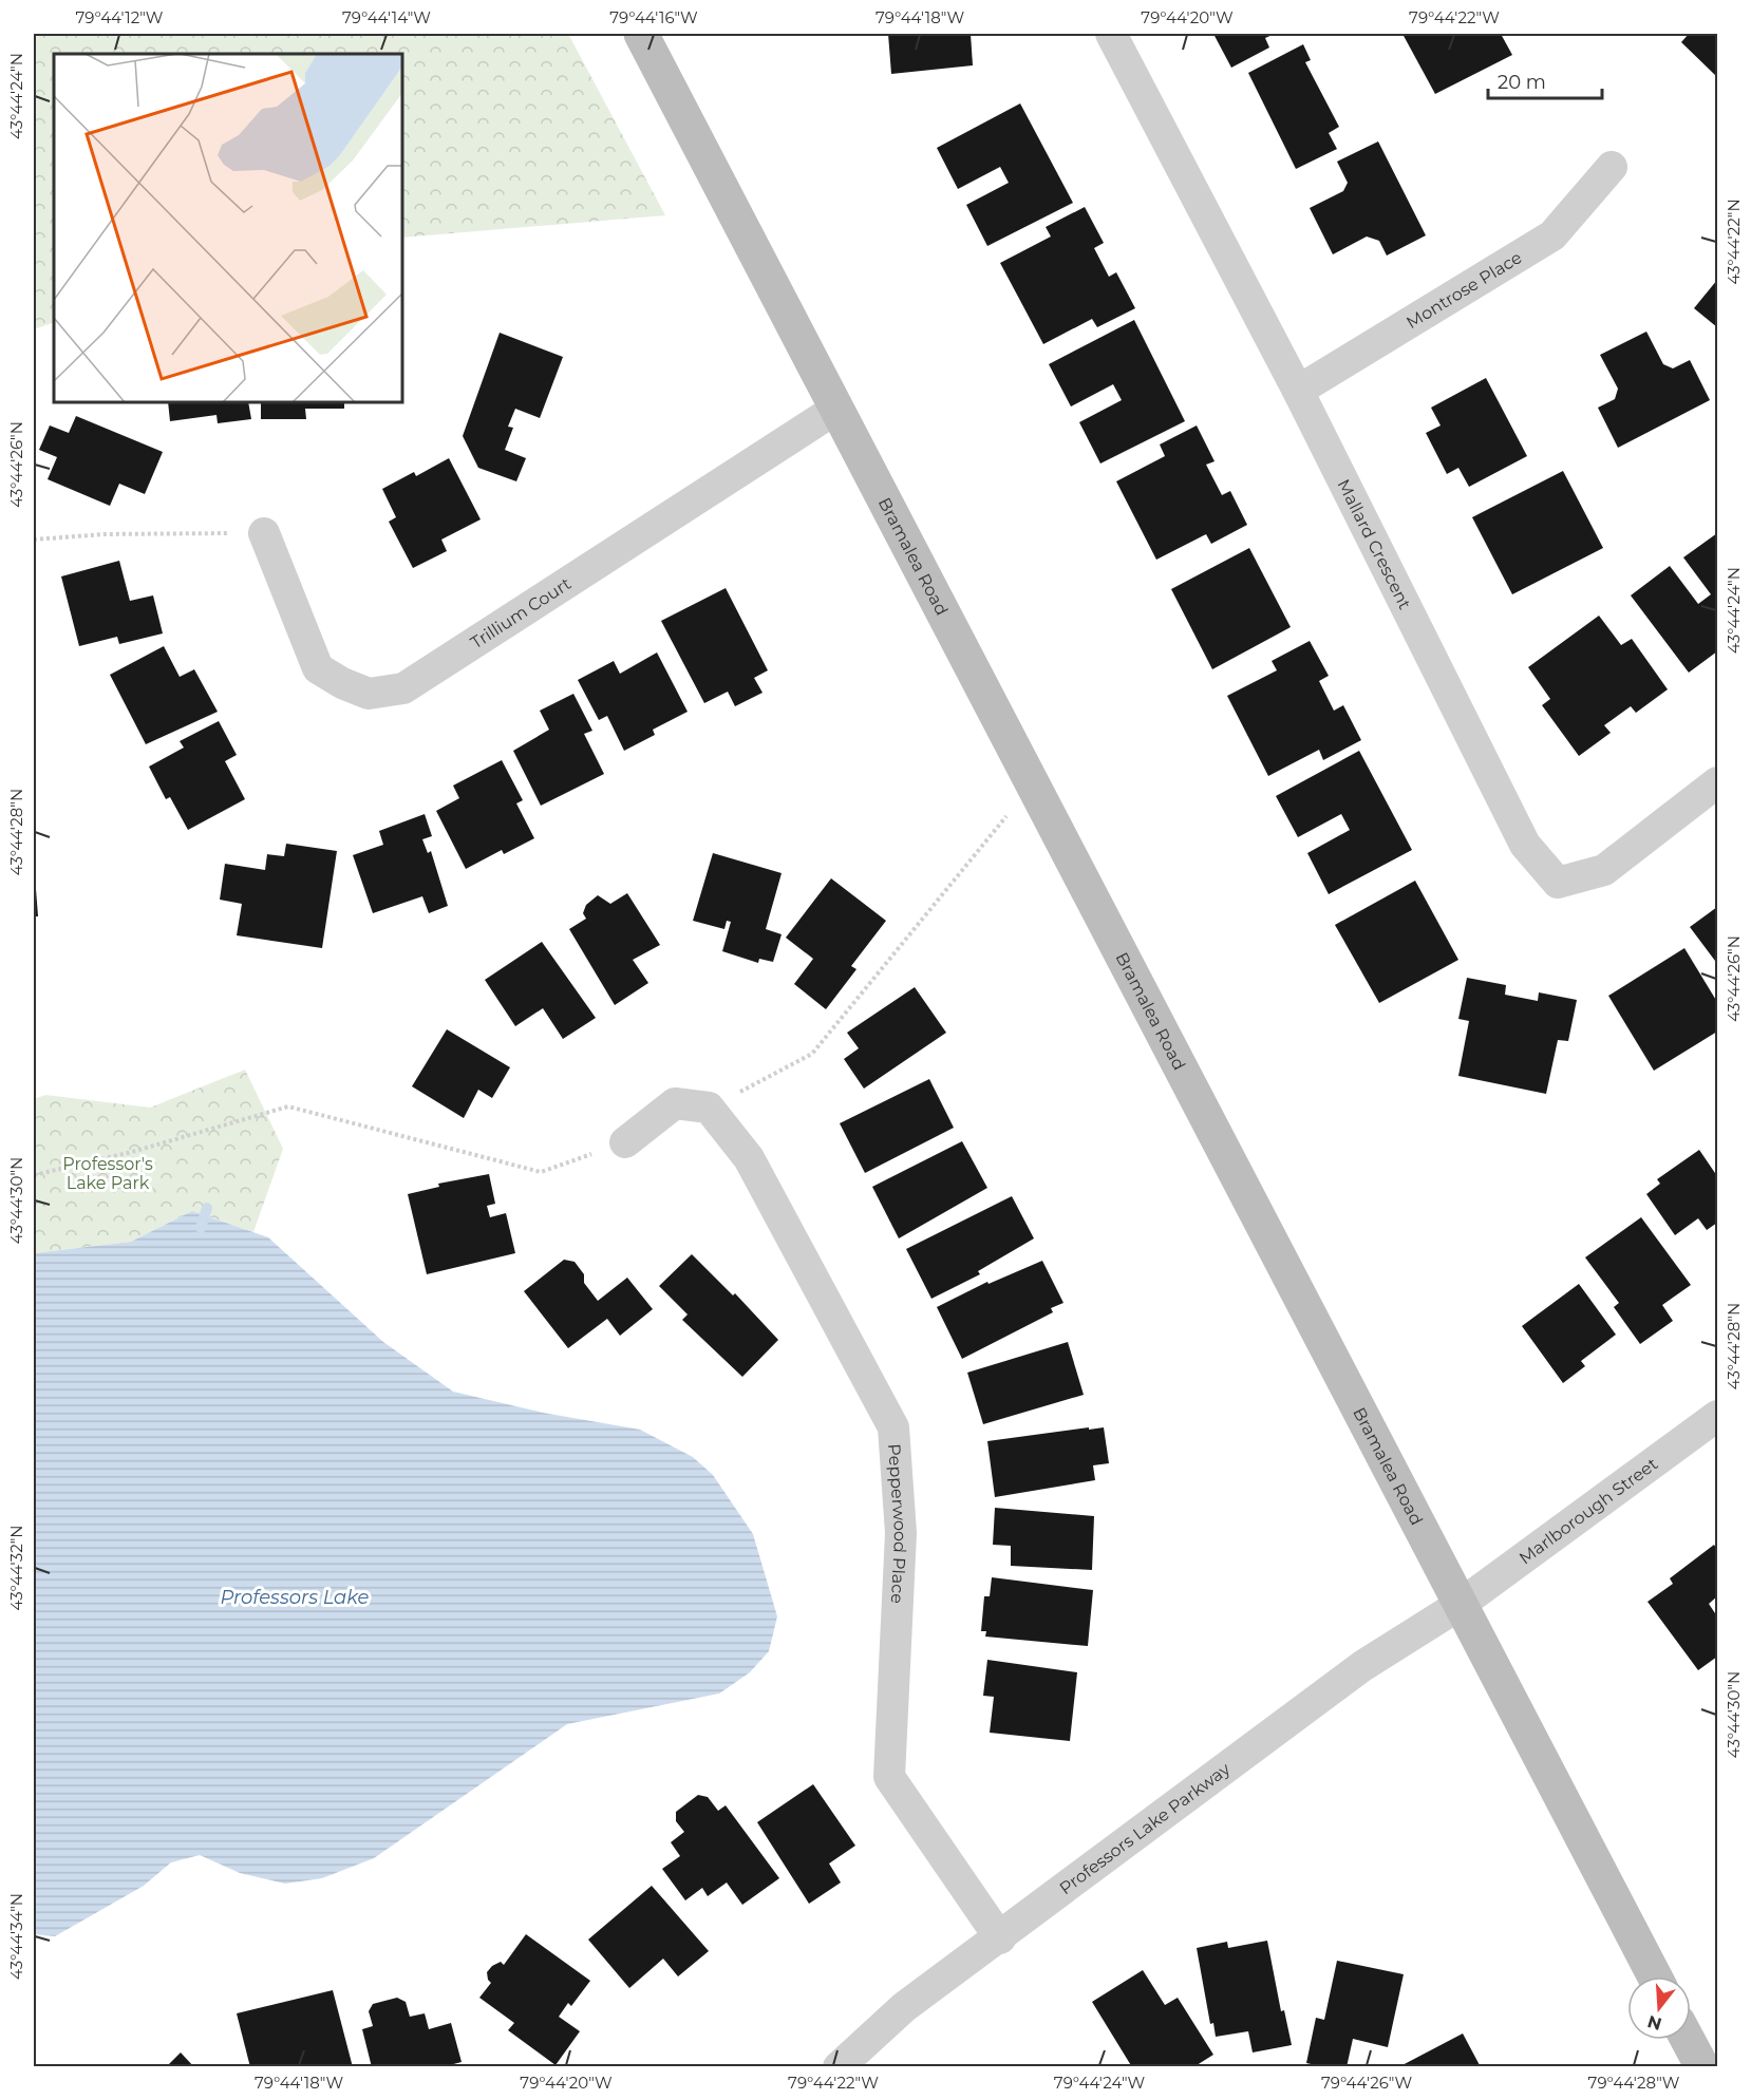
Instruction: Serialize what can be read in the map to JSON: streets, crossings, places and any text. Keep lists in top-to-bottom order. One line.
{"streets":{"main road":["Bramalea Road"],"street":["Montrose Place","Mallard Crescent","Trillium Court","Marlborough Street","Pepperwood Place","Professors Lake Parkway"]},"crossings":[["Montrose Place","Mallard Crescent"],["Bramalea Road","Trillium Court"],["Bramalea Road","Marlborough Street"],["Bramalea Road","Professors Lake Parkway"],["Marlborough Street","Professors Lake Parkway"],["Pepperwood Place","Professors Lake Parkway"]],"water":["Professors Lake"],"parks":["Professor's Lake Park"],"scale_bar":"20 m","north":"bottom","coordinates":["79°44'12\"W","79°44'14\"W","79°44'16\"W","79°44'18\"W","79°44'20\"W","79°44'22\"W","43°44'24\"N","43°44'22\"N","43°44'26\"N","43°44'28\"N","43°44'30\"N","43°44'32\"N","43°44'34\"N","79°44'24\"W","79°44'26\"W","79°44'28\"W"]}
